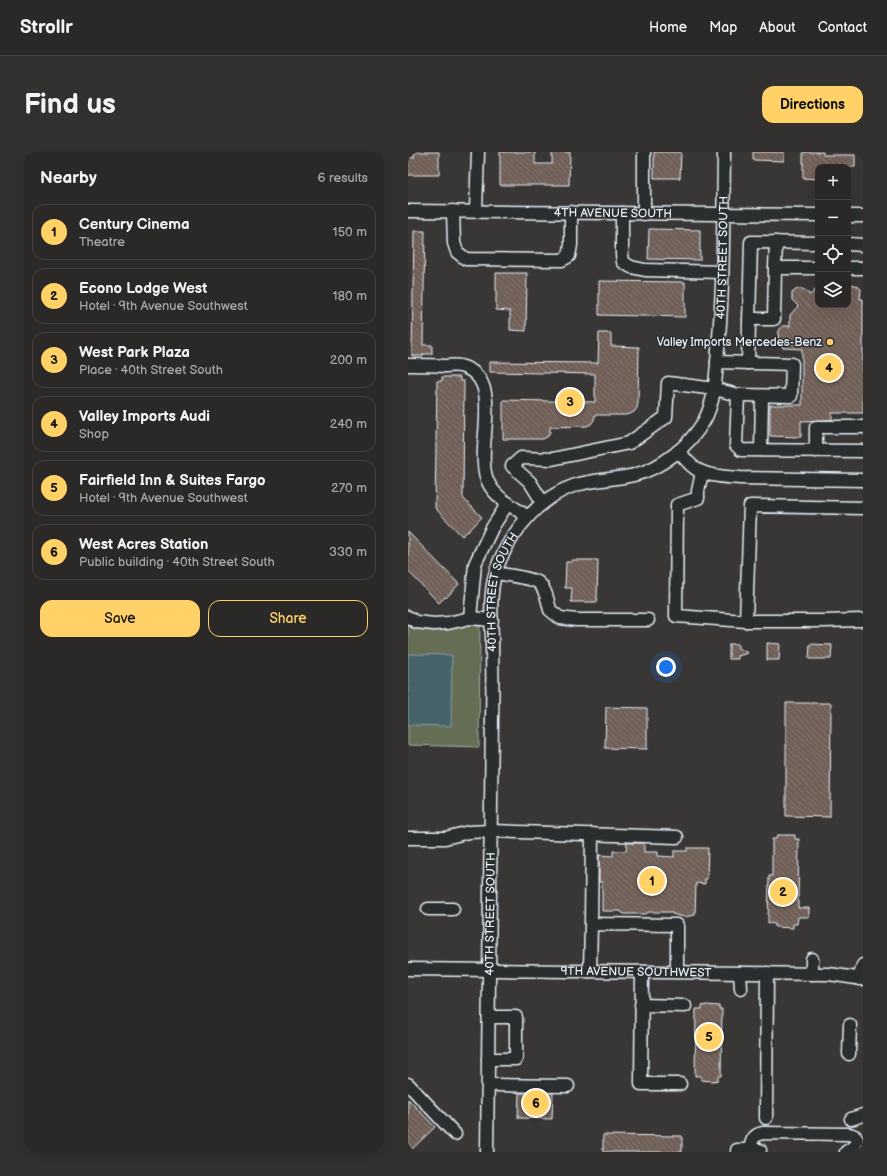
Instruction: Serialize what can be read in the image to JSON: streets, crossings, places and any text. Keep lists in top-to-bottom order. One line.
{"streets":{"street":["4TH AVENUE SOUTH","40TH STREET SOUTH","9TH AVENUE SOUTHWEST"]},"crossings":[["4TH AVENUE SOUTH","40TH STREET SOUTH"],["40TH STREET SOUTH","9TH AVENUE SOUTHWEST"]],"places":["Valley Imports Mercedes-Benz"],"page":{"header":"Strollr","nav":["Home","Map","About","Contact"],"buttons":["Directions",["Save","Share"]],"title":"Find us","heading":["Nearby","6 results"],"map_buttons":["+","−"],"list":[{"mark":"1","name":"Century Cinema","note":"Theatre","value":"150 m"},{"mark":"2","name":"Econo Lodge West","note":"Hotel · 9th Avenue Southwest","value":"180 m"},{"mark":"3","name":"West Park Plaza","note":"Place · 40th Street South","value":"200 m"},{"mark":"4","name":"Valley Imports Audi","note":"Shop","value":"240 m"},{"mark":"5","name":"Fairfield Inn & Suites Fargo","note":"Hotel · 9th Avenue Southwest","value":"270 m"},{"mark":"6","name":"West Acres Station","note":"Public building · 40th Street South","value":"330 m"}],"pins":["4","3","1","2","5","6"]}}
